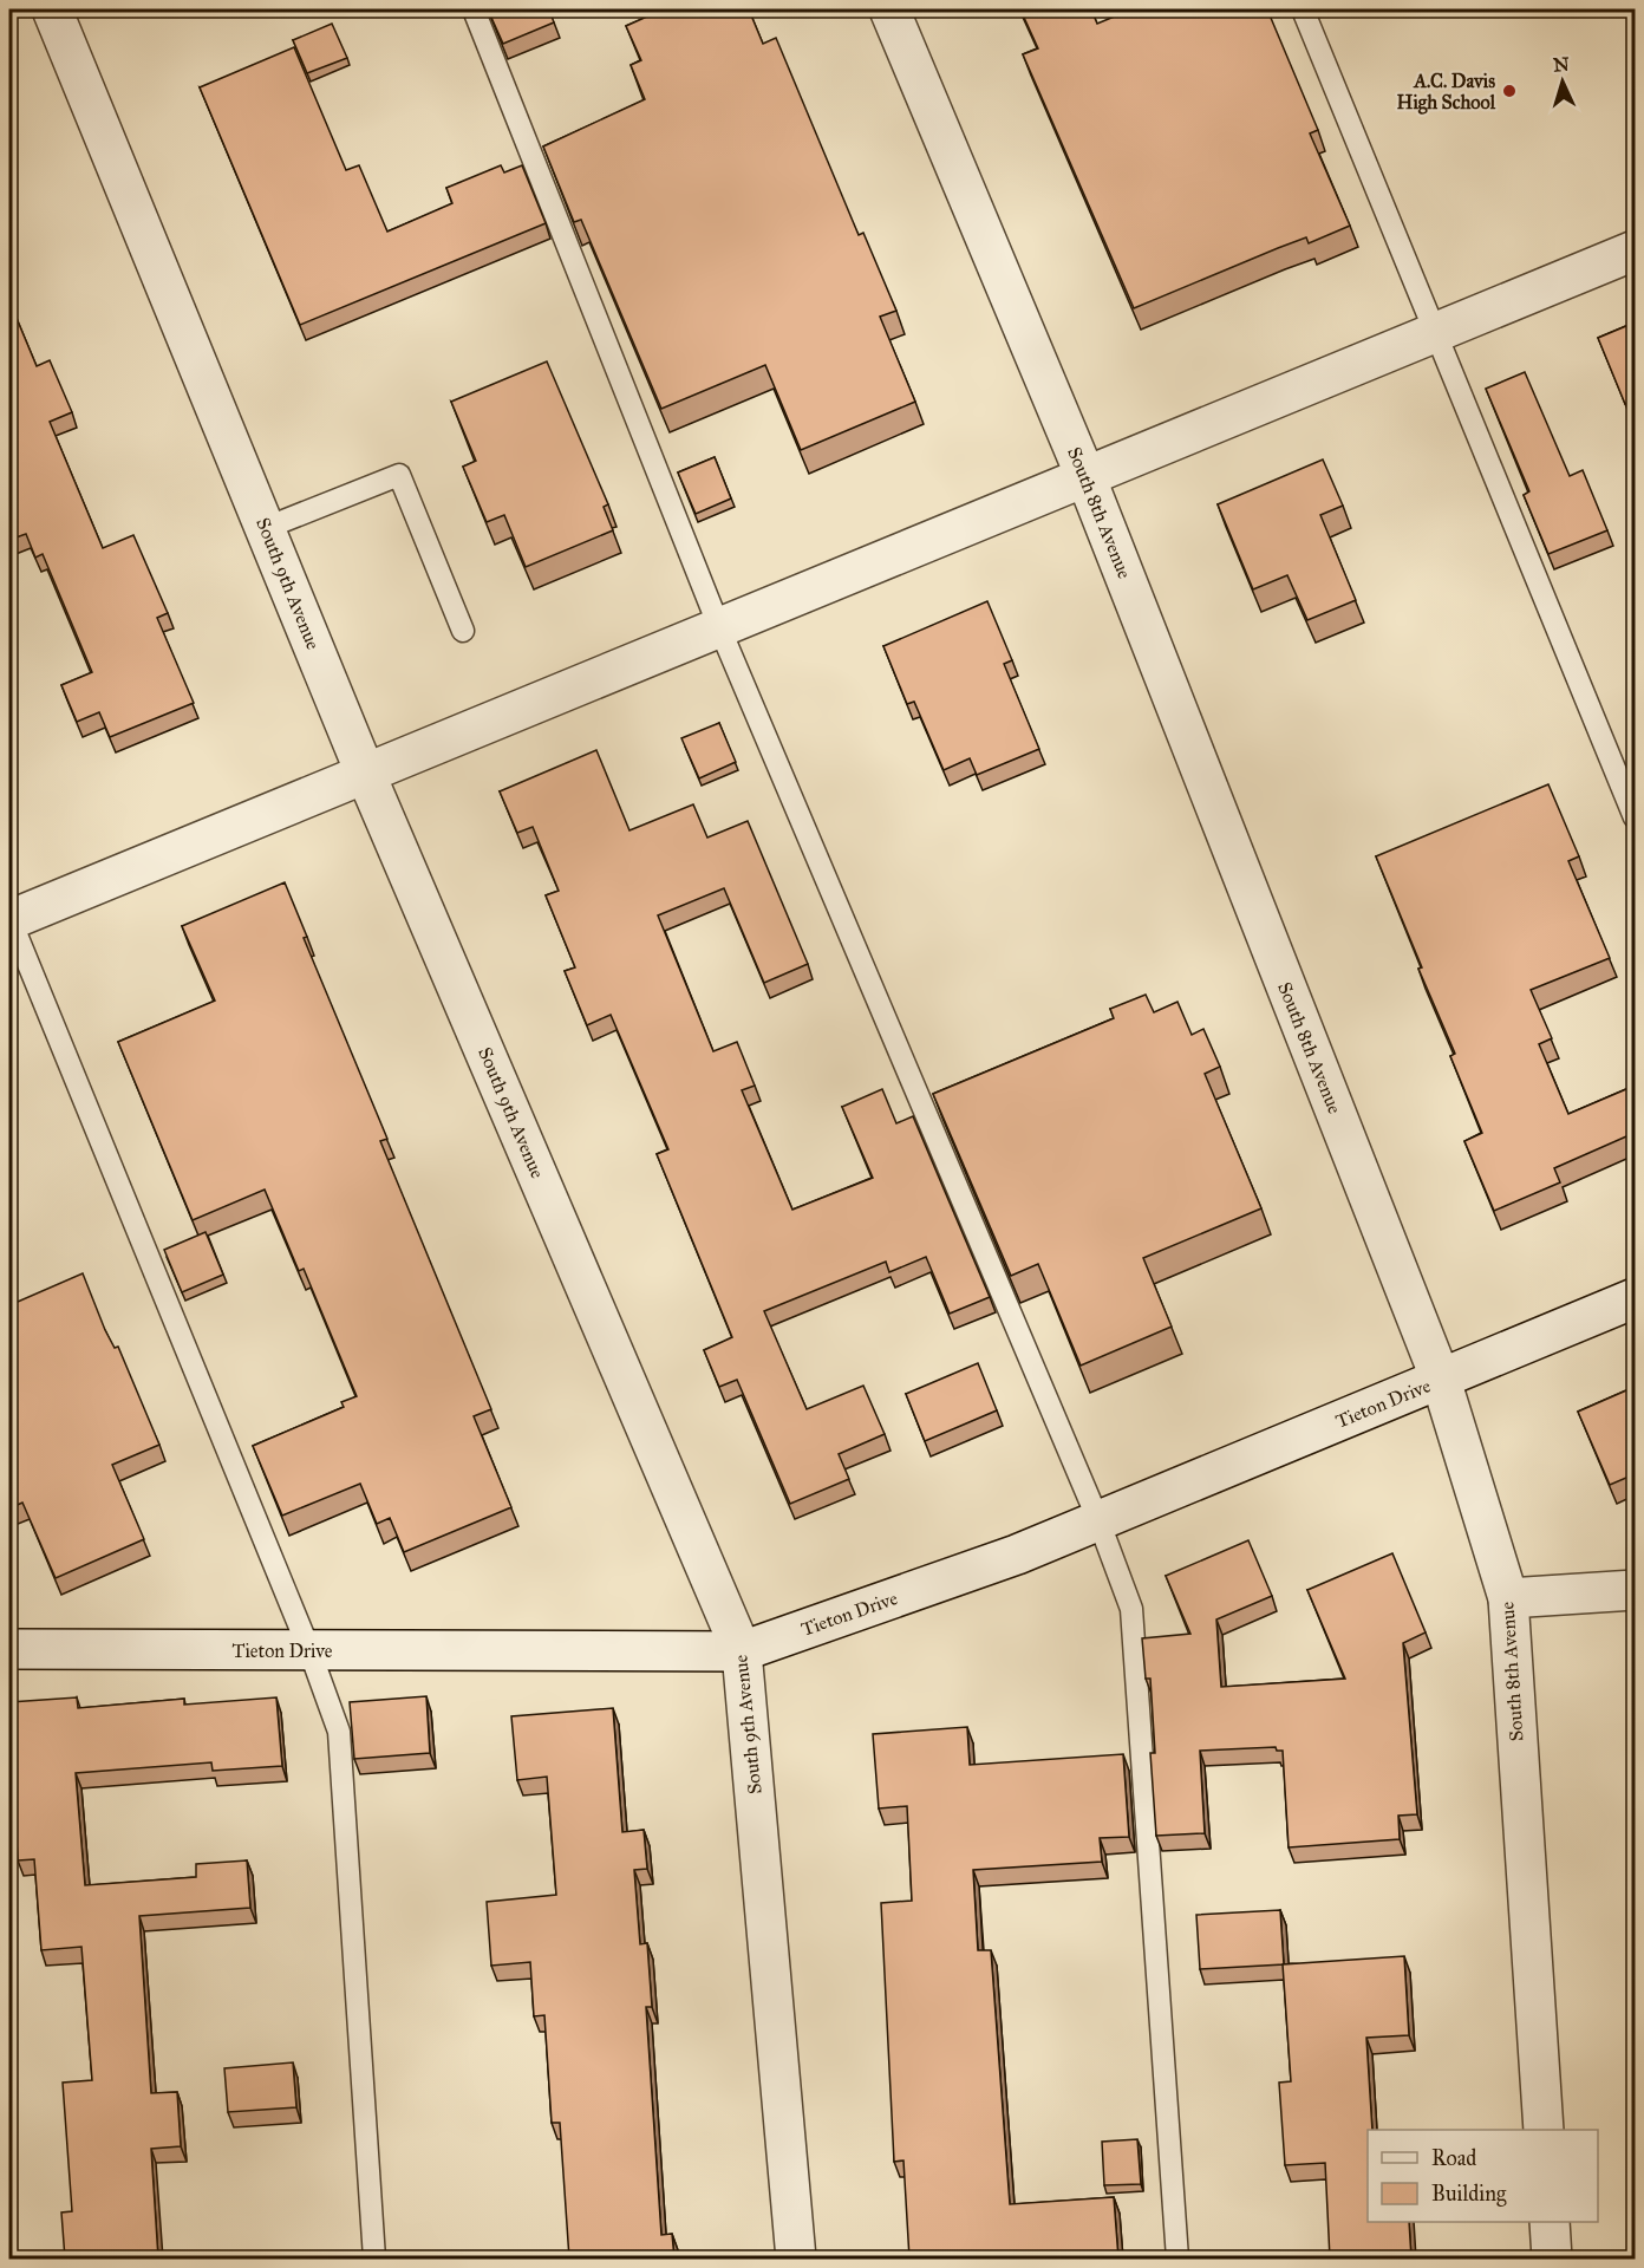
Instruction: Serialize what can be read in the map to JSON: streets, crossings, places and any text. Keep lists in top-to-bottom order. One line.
{"streets":{"street":["South 8th Avenue","South 9th Avenue","Tieton Drive"]},"crossings":[["South 8th Avenue","Tieton Drive"],["South 9th Avenue","Tieton Drive"]],"places":["A.C. Davis High School"],"legend":["Road","Building"],"north":"top"}
